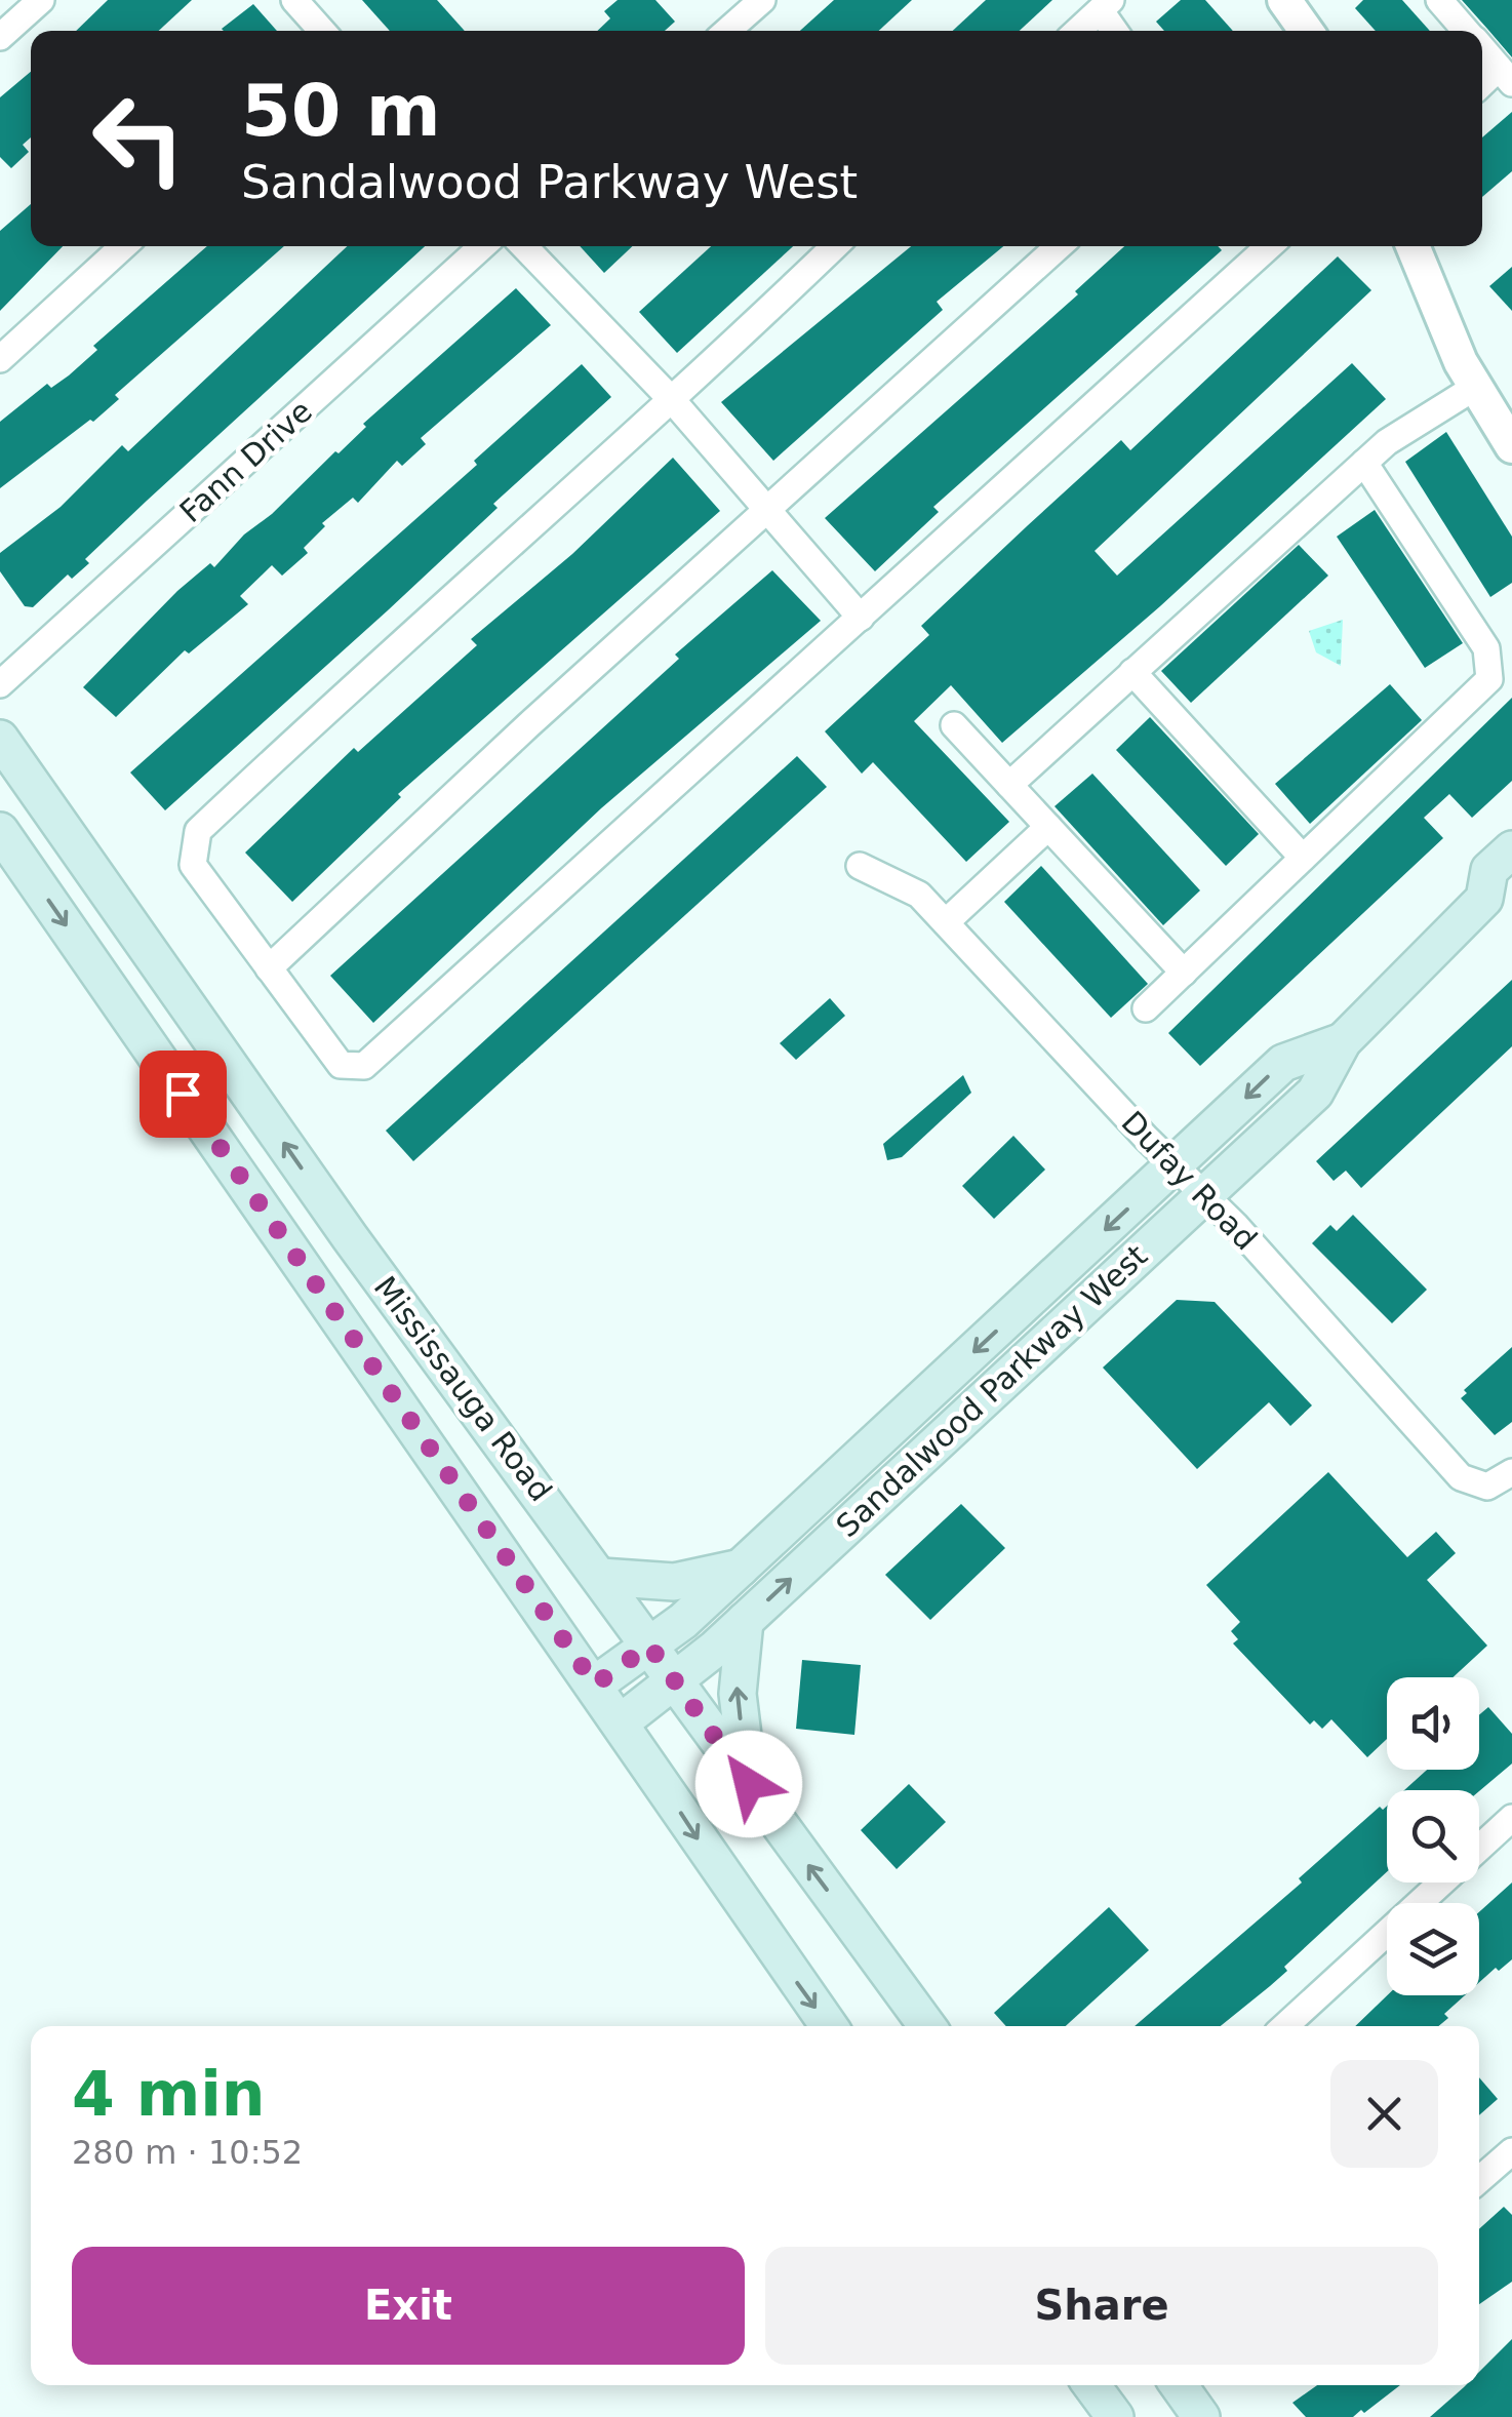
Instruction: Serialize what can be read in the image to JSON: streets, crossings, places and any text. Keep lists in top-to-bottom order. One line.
{"streets":{"main road":["Mississauga Road","Sandalwood Parkway West"],"street":["Fann Drive","Dufay Road"]},"crossings":[["Dufay Road","Sandalwood Parkway West"],["Mississauga Road","Sandalwood Parkway West"]],"page":{"turn":["50 m","Sandalwood Parkway West"],"heading":["4 min","280 m · 10:52"],"buttons":["Exit","Share"]}}
